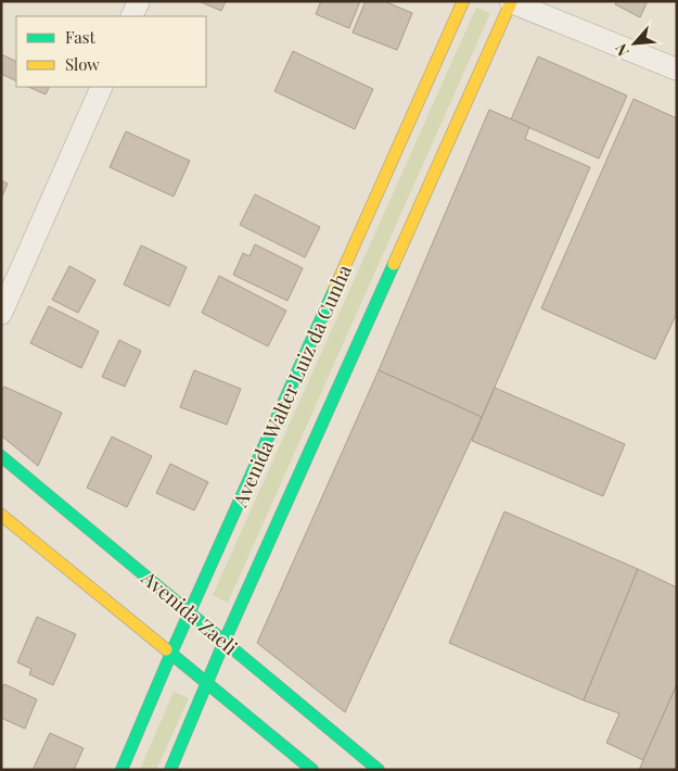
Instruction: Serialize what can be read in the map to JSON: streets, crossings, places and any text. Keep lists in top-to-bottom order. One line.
{"streets":{"street":["Avenida Walter Luiz da Cunha","Avenida Zaeli"]},"crossings":[["Avenida Walter Luiz da Cunha","Avenida Zaeli"]],"legend":["Fast","Slow"],"north":"bottom left"}
